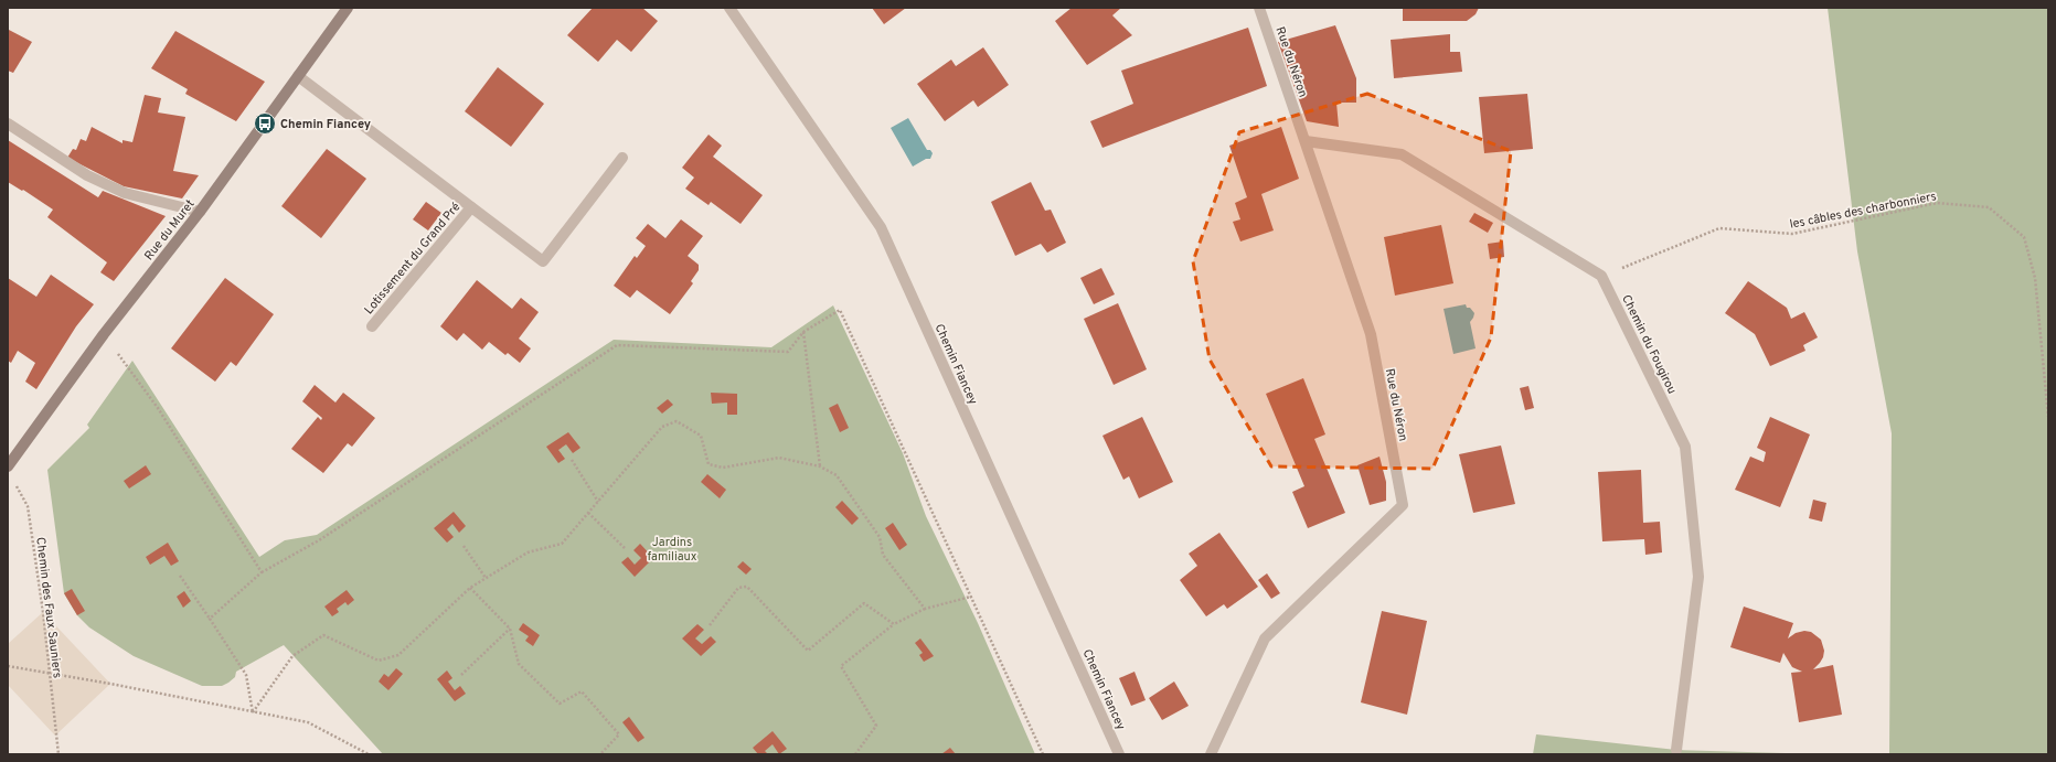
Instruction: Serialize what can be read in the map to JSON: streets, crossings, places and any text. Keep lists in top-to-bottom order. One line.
{"streets":{"street":["Rue du Néron","Rue du Muret","Lotissement du Grand Pré","Chemin du Fougirou","Chemin Fiancey"],"path":["les câbles des charbonniers","Chemin des Faux Sauniers"]},"crossings":[["les câbles des charbonniers","Chemin du Fougirou"],["Rue du Muret","Lotissement du Grand Pré"]],"parks":["Jardins familiaux"],"places":{"bus stop":["Chemin Fiancey"]}}
